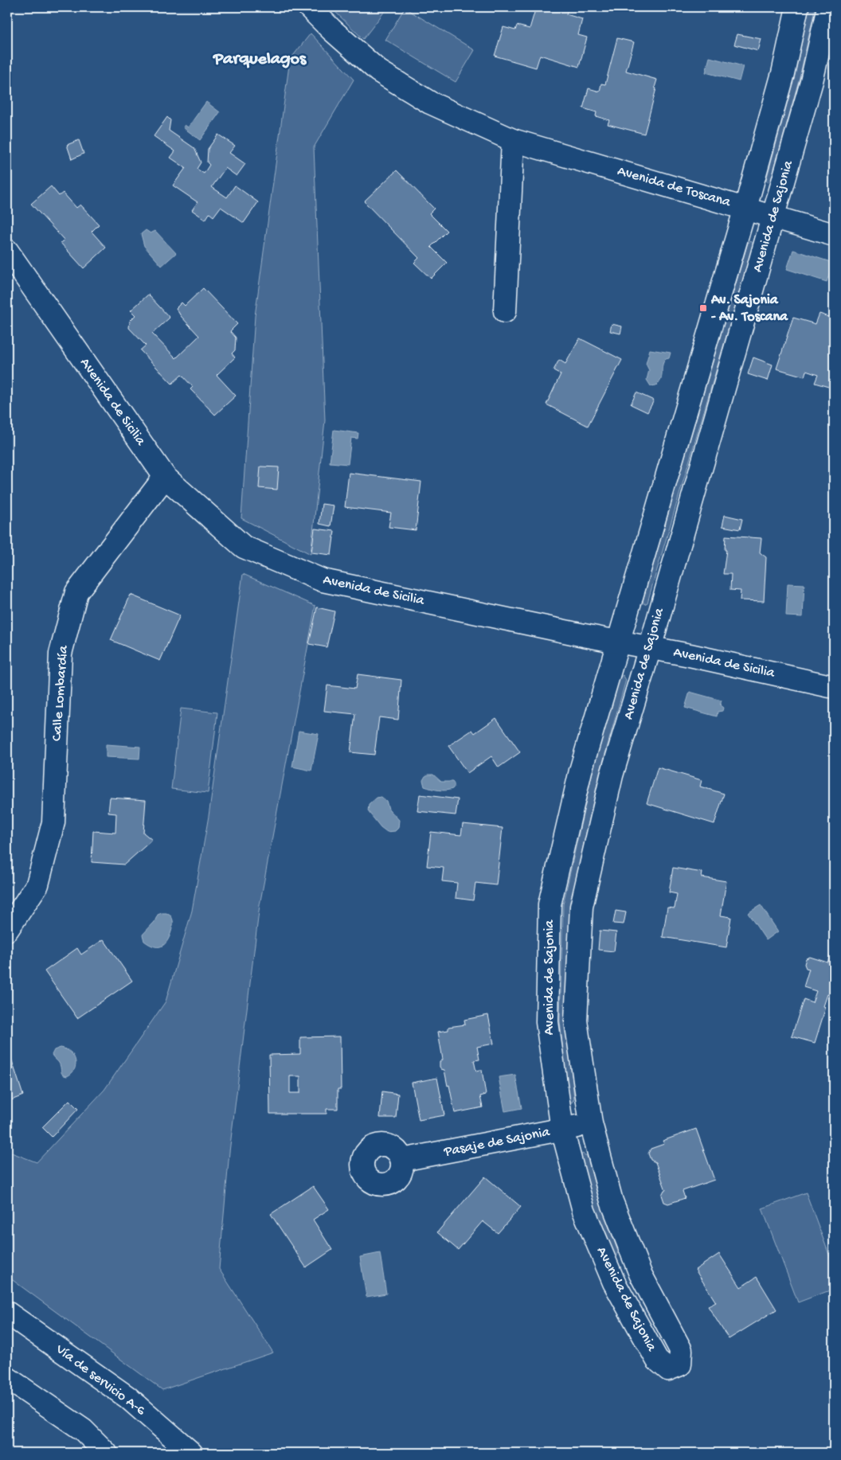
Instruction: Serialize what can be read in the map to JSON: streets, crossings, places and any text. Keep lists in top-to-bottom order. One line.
{"streets":{"main road":["Avenida de Toscana","Avenida de Sajonia","Avenida de Sicilia","Calle Lombardía","Pasaje de Sajonia","Vía de servicio A-6"]},"crossings":[["Avenida de Toscana","Avenida de Sajonia"],["Avenida de Sajonia","Avenida de Sicilia"],["Avenida de Sajonia","Pasaje de Sajonia"],["Avenida de Sicilia","Calle Lombardía"]],"districts":["Parquelagos"],"places":{"transit":["Av. Sajonia - Av. Toscana"]}}
